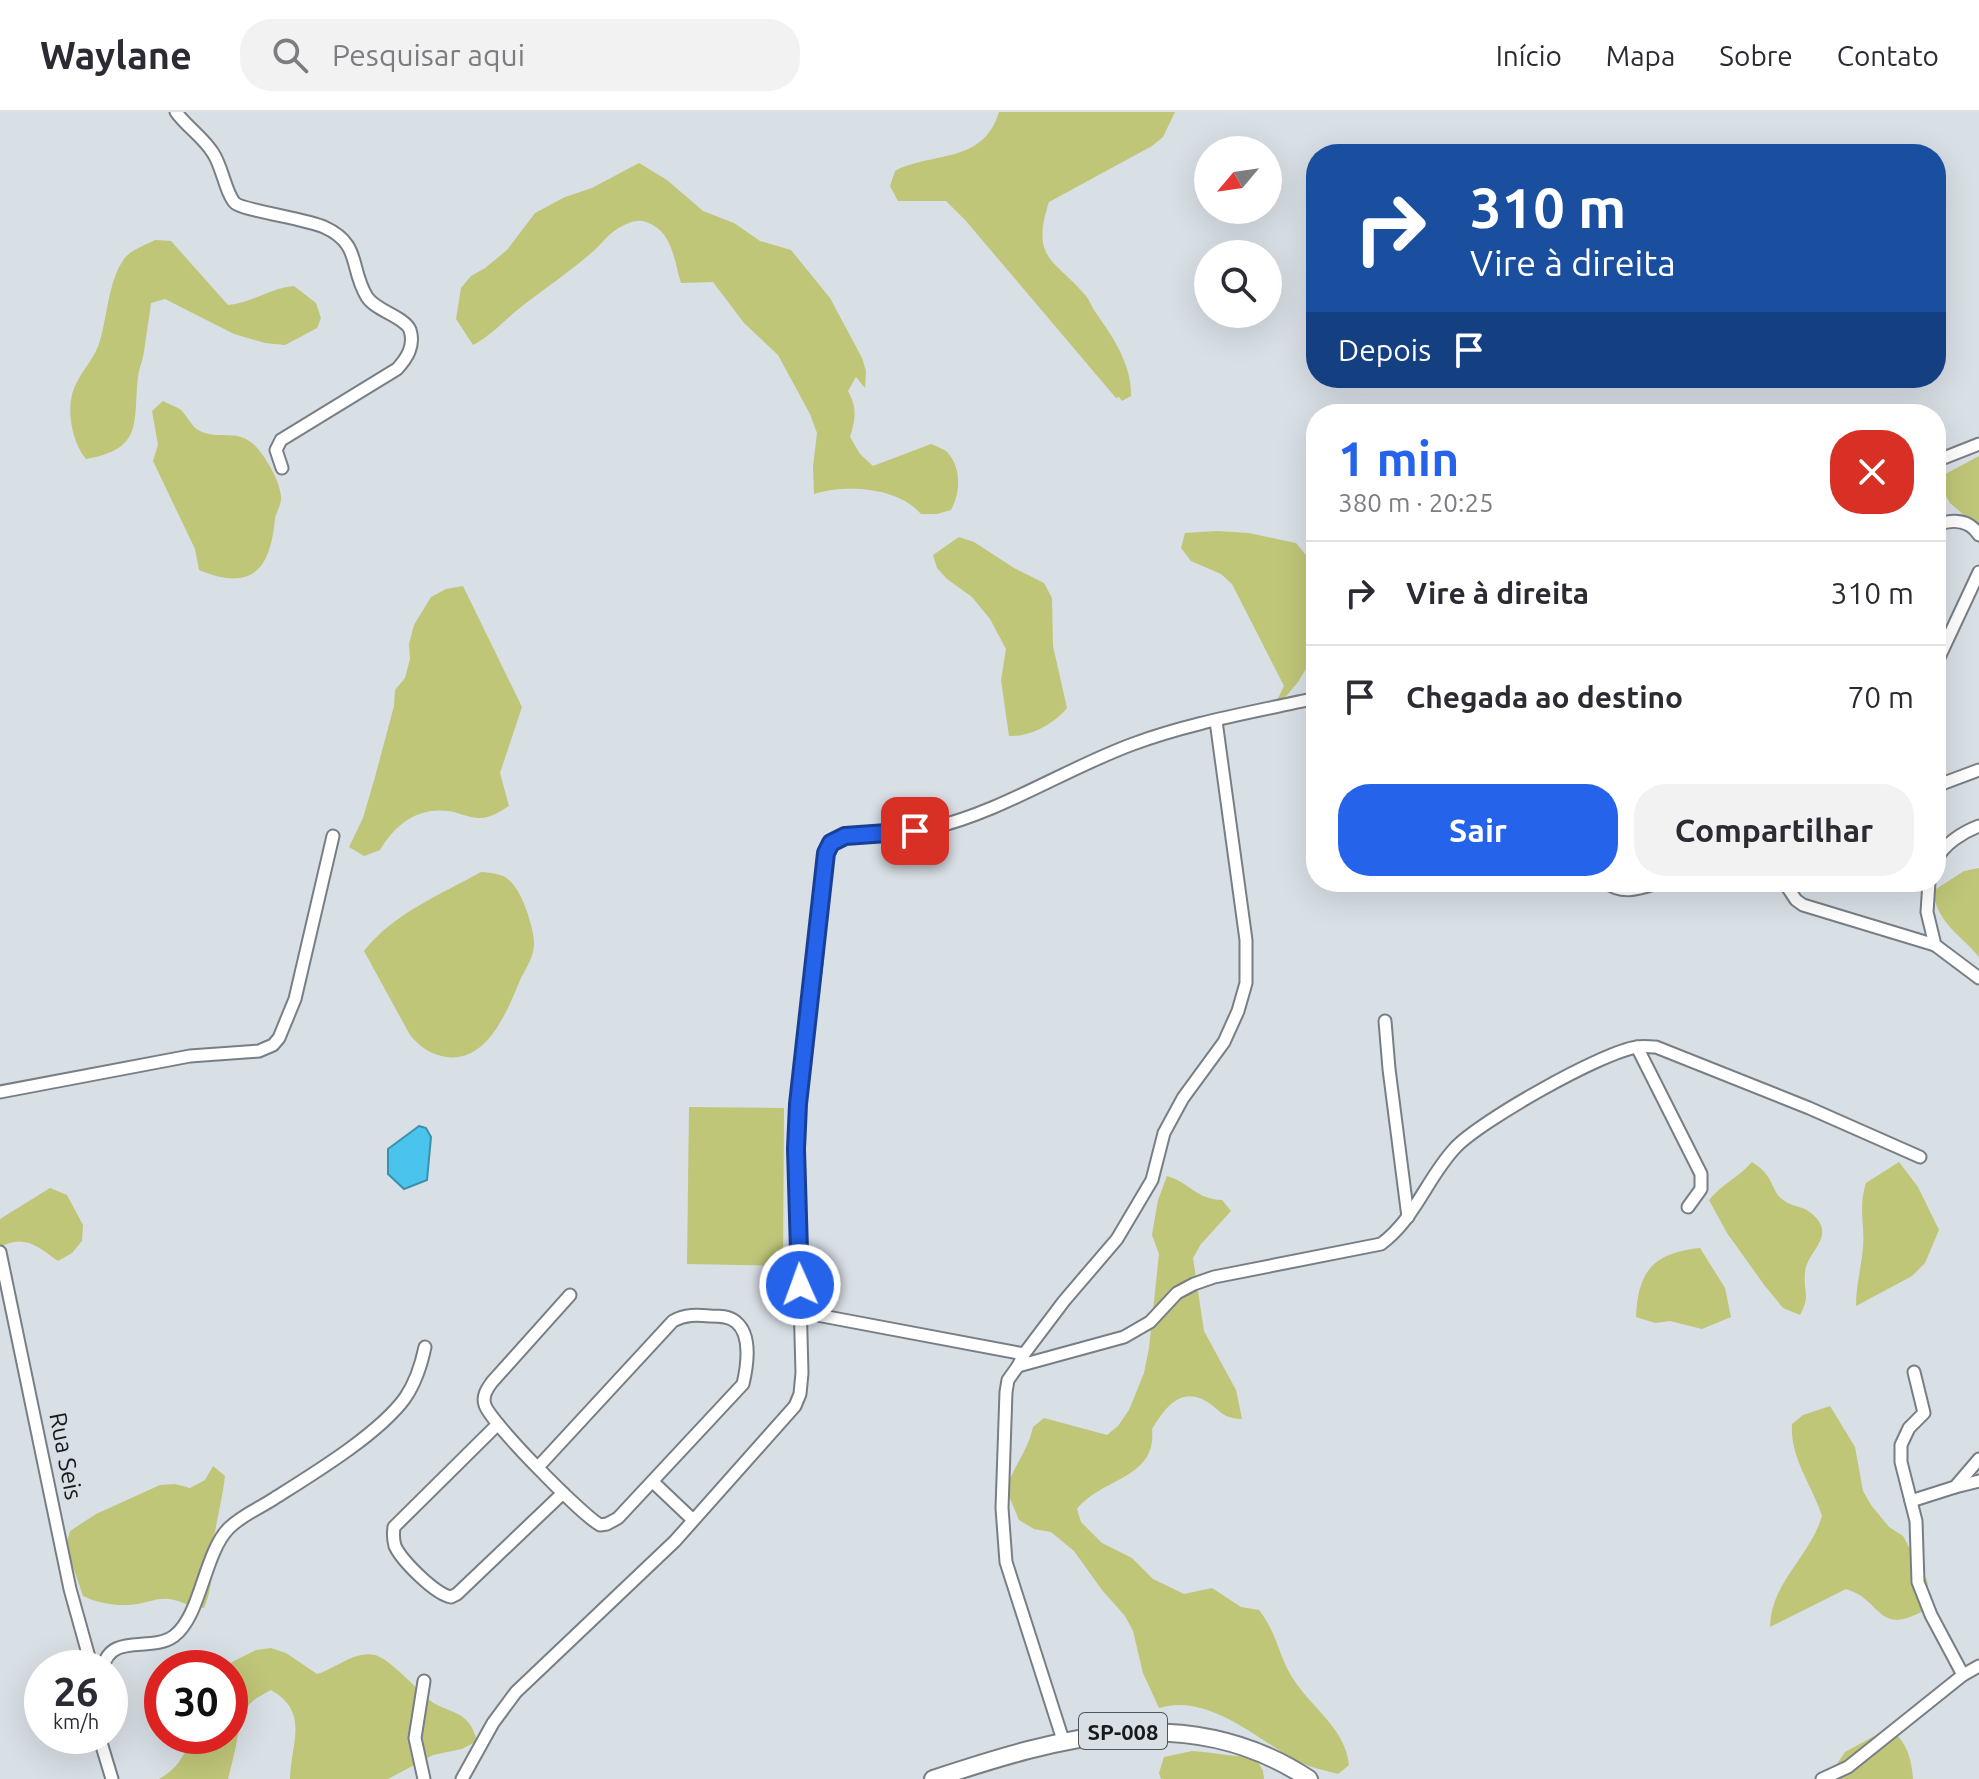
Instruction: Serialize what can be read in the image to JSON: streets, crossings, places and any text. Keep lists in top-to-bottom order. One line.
{"streets":{"main road":["SP-008"],"street":["Rua Seis"]},"north":"bottom left","page":{"header":"Waylane","search":"Pesquisar aqui","nav":["Início","Mapa","Sobre","Contato"],"turn":["310 m","Vire à direita"],"then":"Depois","heading":["1 min","380 m · 20:25"],"list":[{"name":"Vire à direita","value":"310 m"},{"name":"Chegada ao destino","value":"70 m"}],"buttons":["Sair","Compartilhar"],"speed":"26 km/h","limit":"30"}}
